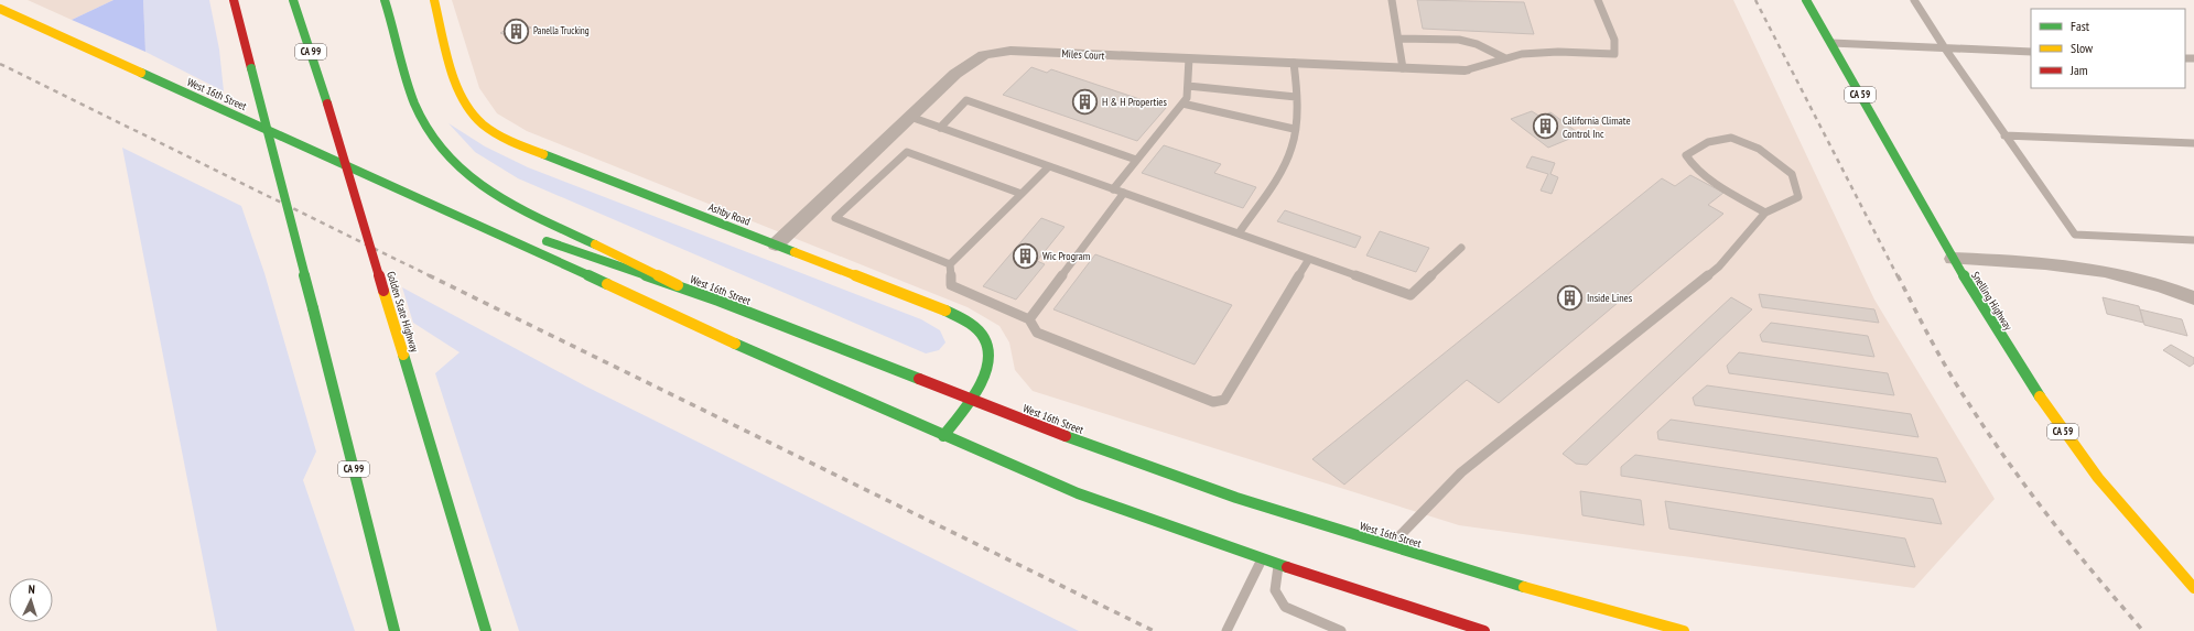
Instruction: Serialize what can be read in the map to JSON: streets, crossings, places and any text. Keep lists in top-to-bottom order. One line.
{"streets":{"main road":["CA 99","West 16th Street","CA 59","Ashby Road","Snelling Highway","Golden State Highway"],"street":["Miles Court"]},"crossings":[["Miles Court","Ashby Road"],["West 16th Street","Ashby Road"]],"places":{"building":["Panella Trucking","H & H Properties","California Climate Control Inc","Wic Program","Inside Lines"]},"legend":["Fast","Slow","Jam"],"north":"top"}
